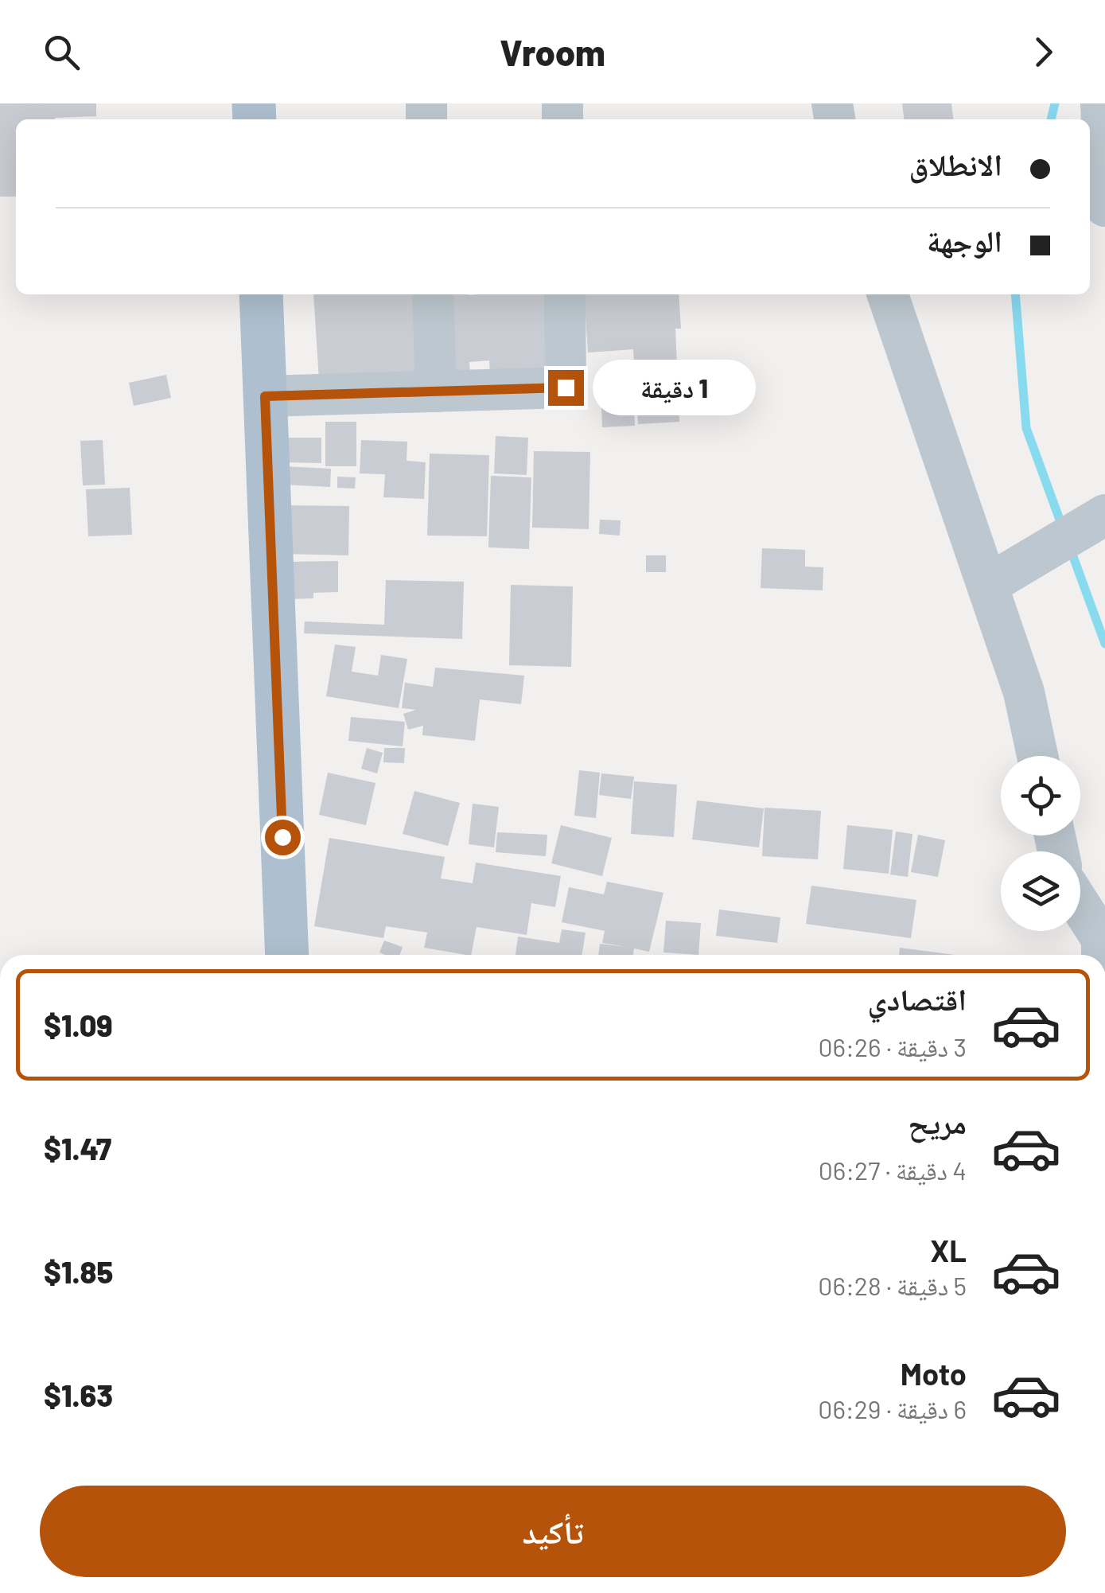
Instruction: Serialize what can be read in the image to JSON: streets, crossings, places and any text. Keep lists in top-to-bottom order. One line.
{"page":{"header":"Vroom","banner":["الانطلاق","الوجهة"],"bubble":"1 دقيقة","list":[{"name":"اقتصادي","note":"3 دقيقة · 06:26","value":"$1.09"},{"name":"مريح","note":"4 دقيقة · 06:27","value":"$1.47"},{"name":"XL","note":"5 دقيقة · 06:28","value":"$1.85"},{"name":"Moto","note":"6 دقيقة · 06:29","value":"$1.63"}],"buttons":"تأكيد"}}
